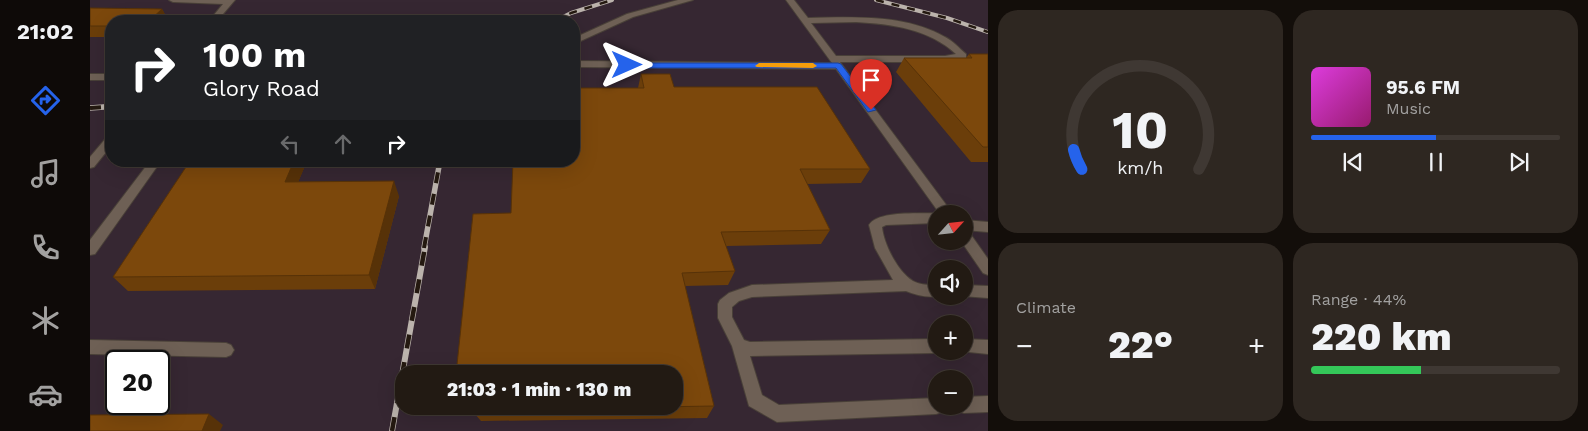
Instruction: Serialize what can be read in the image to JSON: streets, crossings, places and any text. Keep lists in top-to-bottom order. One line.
{"north":"top right","page":{"tabs":"21:02","turn":["100 m","Glory Road"],"song":["95.6 FM","Music"],"map_buttons":["+","−"],"tile":["Climate",["Range · 44%","220 km"]],"heat":["−","22°","+"],"limit":"20","trip":"21:03 · 1 min · 130 m","gauge":["10","km/h"]}}
